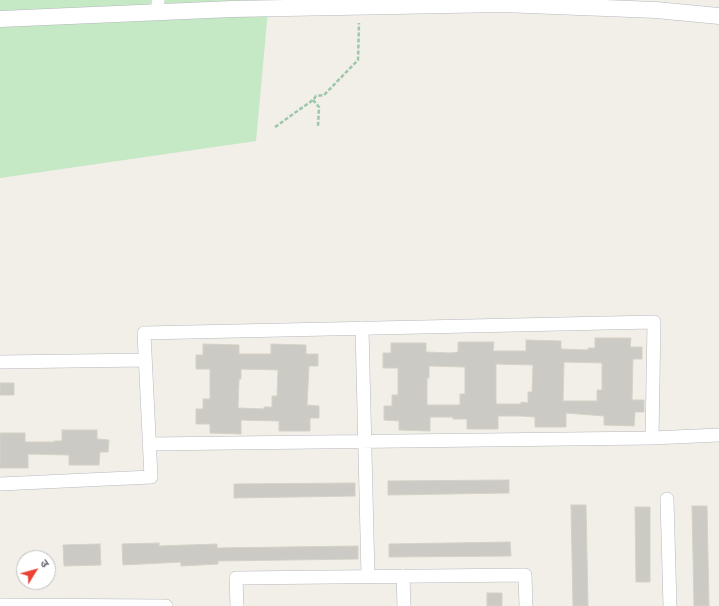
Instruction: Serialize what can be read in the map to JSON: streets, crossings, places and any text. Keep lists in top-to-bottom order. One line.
{"north":"top right"}
